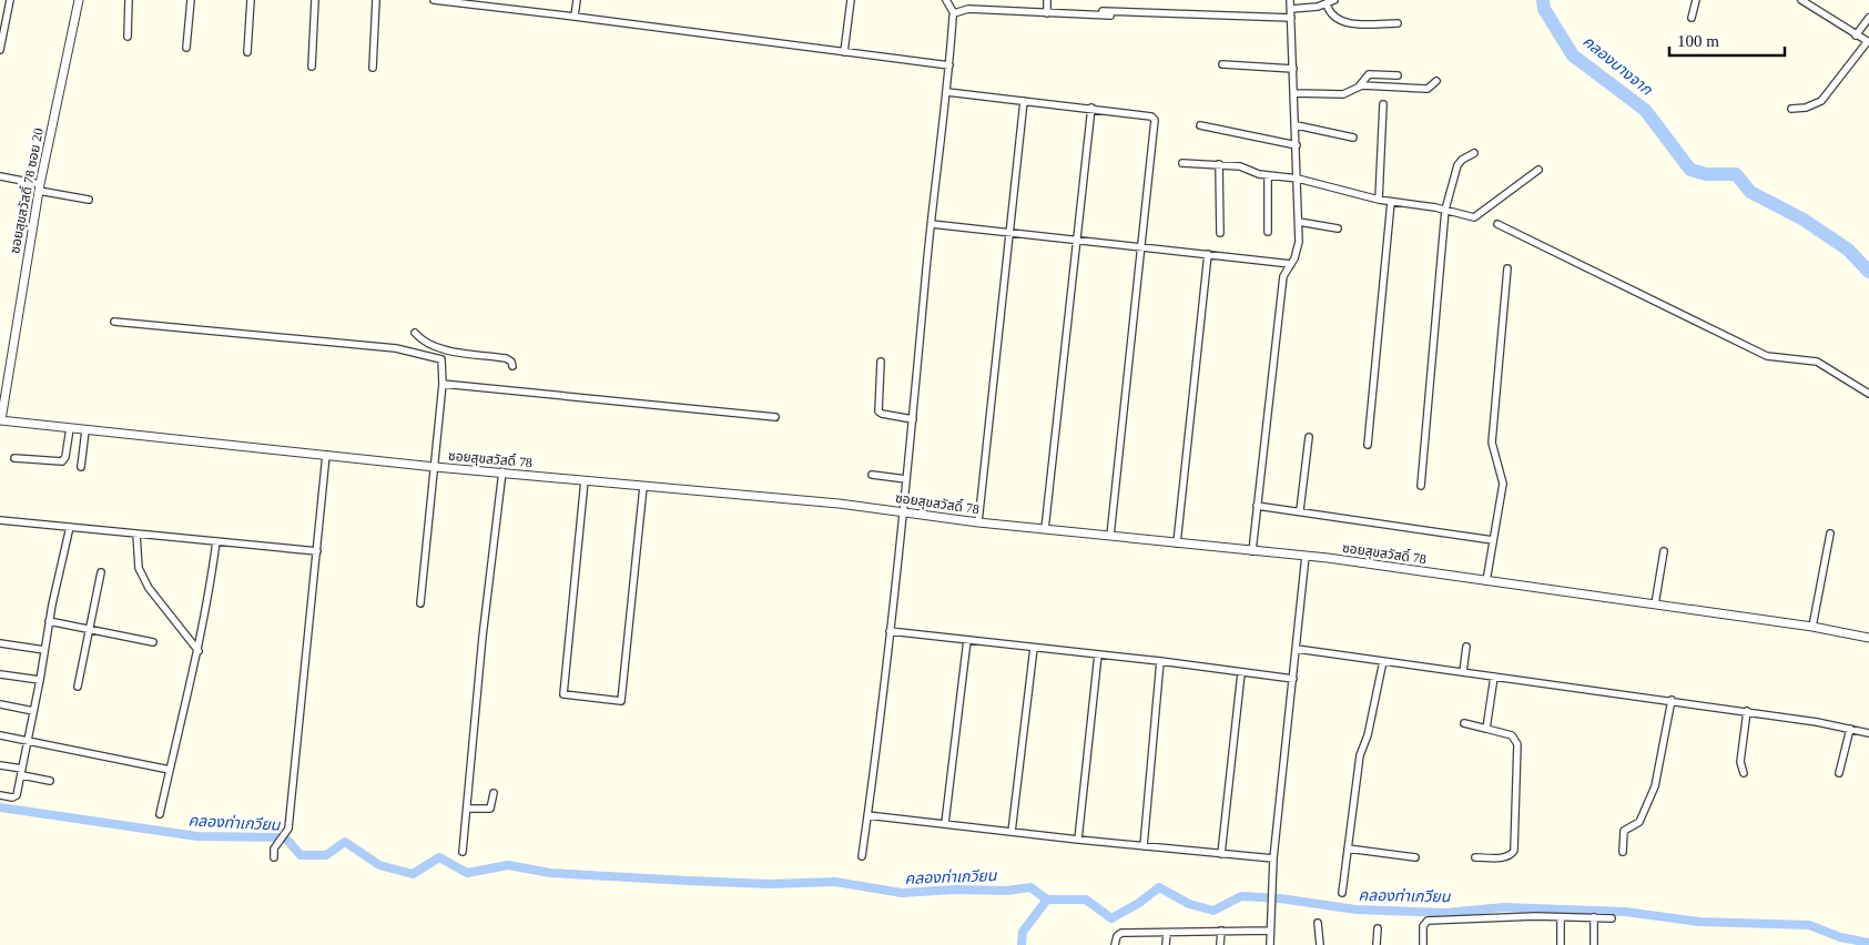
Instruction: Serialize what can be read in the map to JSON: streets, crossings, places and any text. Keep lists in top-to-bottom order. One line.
{"streets":{"street":["ซอยสุขสวัสดิ์ 78 ซอย 20","ซอยสุขสวัสดิ์ 78"]},"crossings":[["ซอยสุขสวัสดิ์ 78 ซอย 20","ซอยสุขสวัสดิ์ 78"]],"water":["คลองบางจาก","คลองท่าเกวียน"],"scale_bar":"100 m"}
